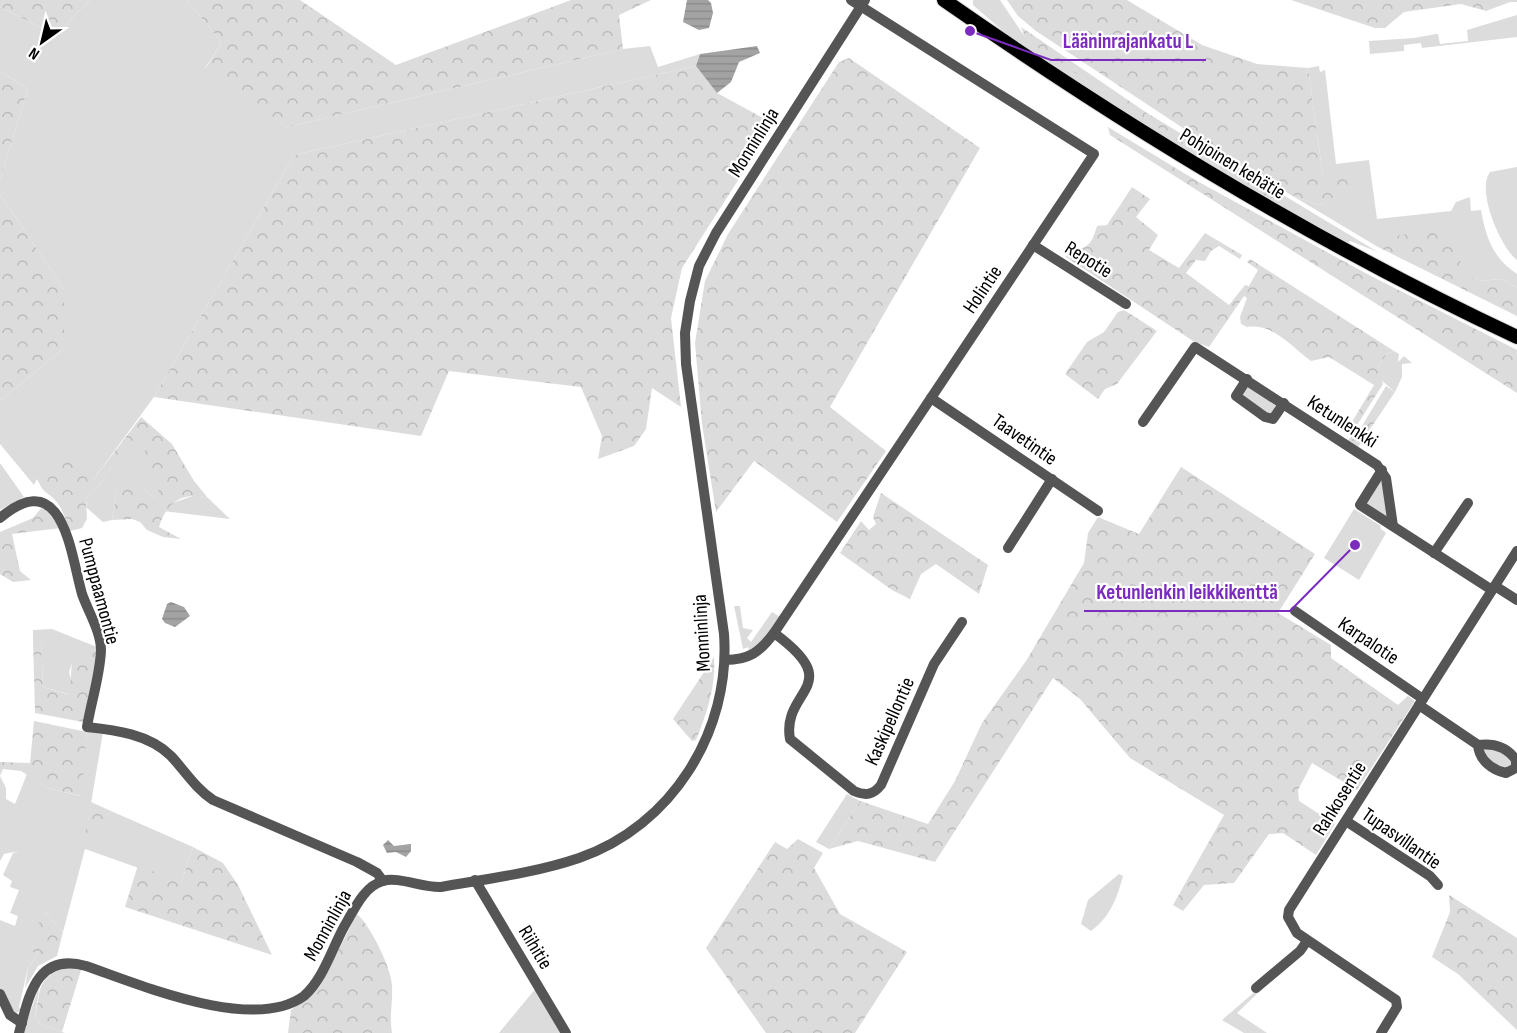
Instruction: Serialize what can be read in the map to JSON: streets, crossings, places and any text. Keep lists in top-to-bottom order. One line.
{"streets":{"main road":["Pohjoinen kehätie"],"street":["Monninlinja","Repotie","Holintie","Ketunlenkki","Taavetintie","Pumppaamontie","Karpalotie","Kaskipellontie","Rahkosentie","Tupasvillantie","Riihitie"]},"crossings":[["Monninlinja","Holintie"],["Monninlinja","Pumppaamontie"],["Monninlinja","Riihitie"],["Repotie","Holintie"],["Holintie","Taavetintie"],["Holintie","Kaskipellontie"],["Ketunlenkki","Rahkosentie"],["Karpalotie","Rahkosentie"],["Rahkosentie","Tupasvillantie"]],"places":["Lääninrajankatu L","Ketunlenkin leikkikenttä"],"north":"bottom left"}
